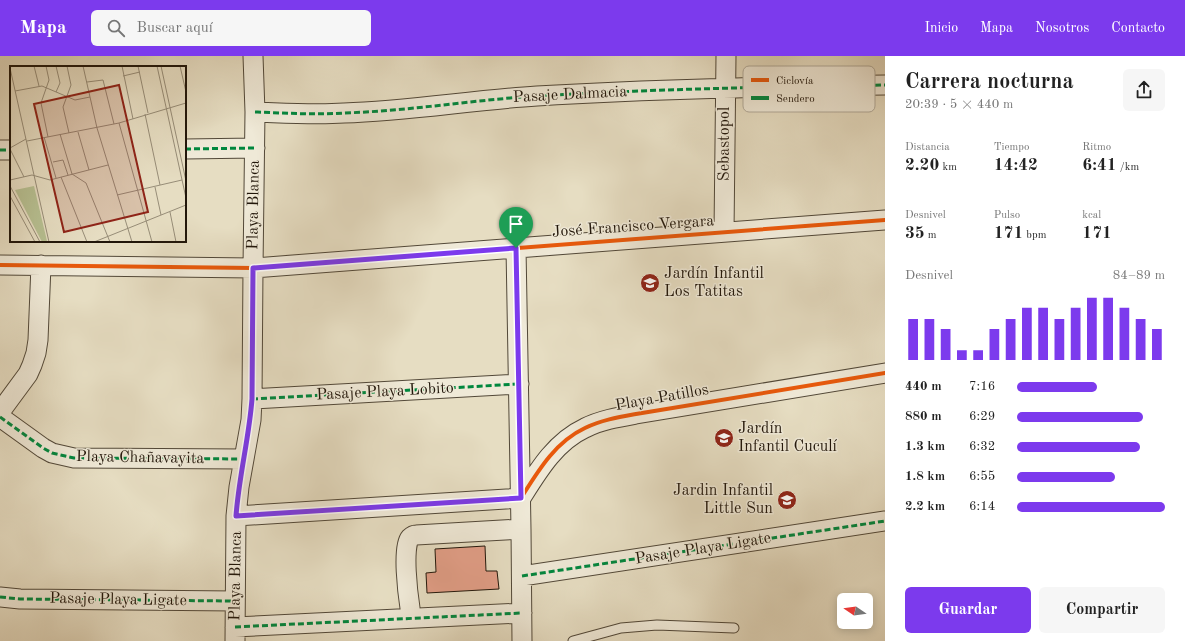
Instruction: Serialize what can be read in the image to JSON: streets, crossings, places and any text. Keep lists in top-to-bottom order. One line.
{"streets":{"street":["Pasaje Dalmacia","Sebastopol","Playa Blanca","José Francisco Vergara","Pasaje Playa Lobito","Playa Patillos","Playa Chañavayita","Pasaje Playa Ligate"]},"crossings":[["Pasaje Dalmacia","Sebastopol"],["Pasaje Dalmacia","Playa Blanca"],["Sebastopol","José Francisco Vergara"],["Playa Blanca","José Francisco Vergara"],["Playa Blanca","Pasaje Playa Lobito"],["Playa Blanca","Playa Chañavayita"],["Playa Blanca","Pasaje Playa Ligate"]],"places":{"school or university":["Jardín Infantil Los Tatitas","Jardín Infantil Cuculí","Jardin Infantil Little Sun"]},"legend":["Ciclovía","Sendero"],"north":"left","page":{"header":"Mapa","search":"Buscar aquí","nav":["Inicio","Mapa","Nosotros","Contacto"],"heading":["Carrera nocturna","20:39 · 5 × 440 m"],"stats":[["Distancia","2.20 km"],["Tiempo","14:42"],["Ritmo","6:41 /km"],["Desnivel","35 m"],["Pulso","171 bpm"],["kcal","171"]],"chart":["Desnivel","84–89 m"],"list":[{"name":"440 m","note":"7:16"},{"name":"880 m","note":"6:29"},{"name":"1.3 km","note":"6:32"},{"name":"1.8 km","note":"6:55"},{"name":"2.2 km","note":"6:14"}],"buttons":["Guardar","Compartir"]}}
